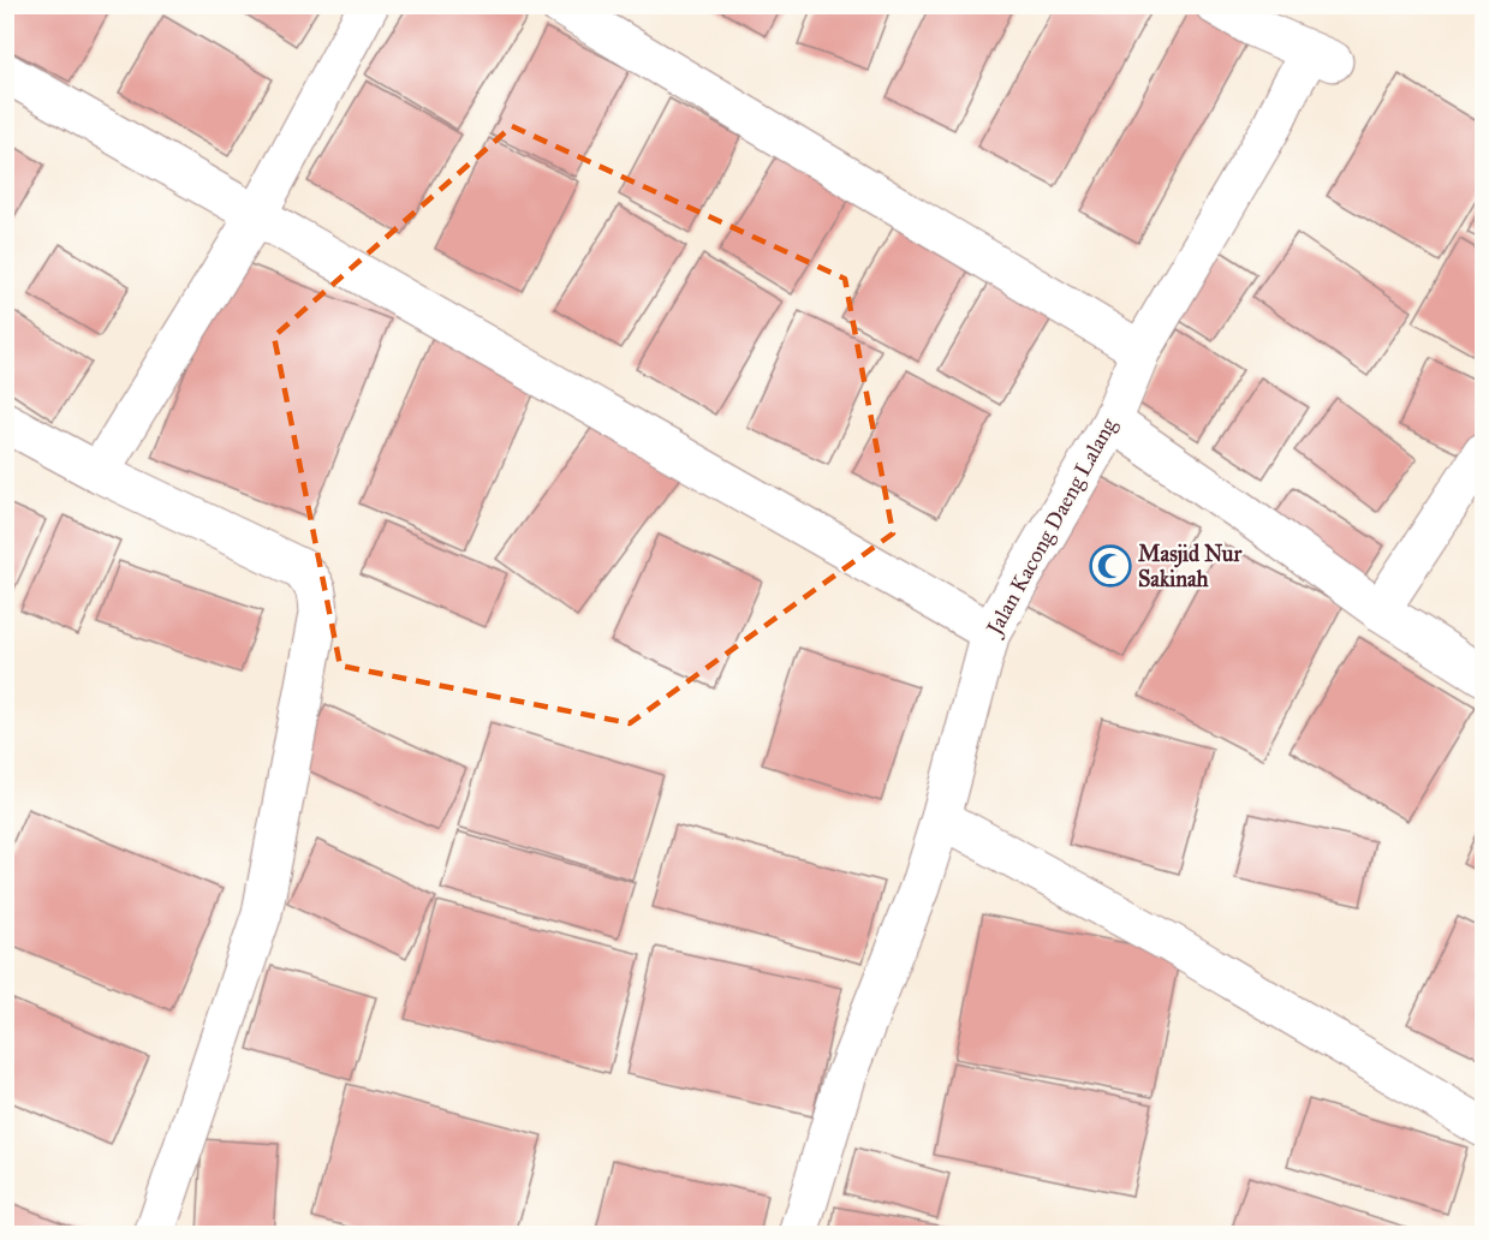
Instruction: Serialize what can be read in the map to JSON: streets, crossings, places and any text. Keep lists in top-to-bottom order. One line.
{"streets":{"street":["Jalan Kacong Daeng Lalang"]},"places":{"mosque":["Masjid Nur Sakinah"]}}
